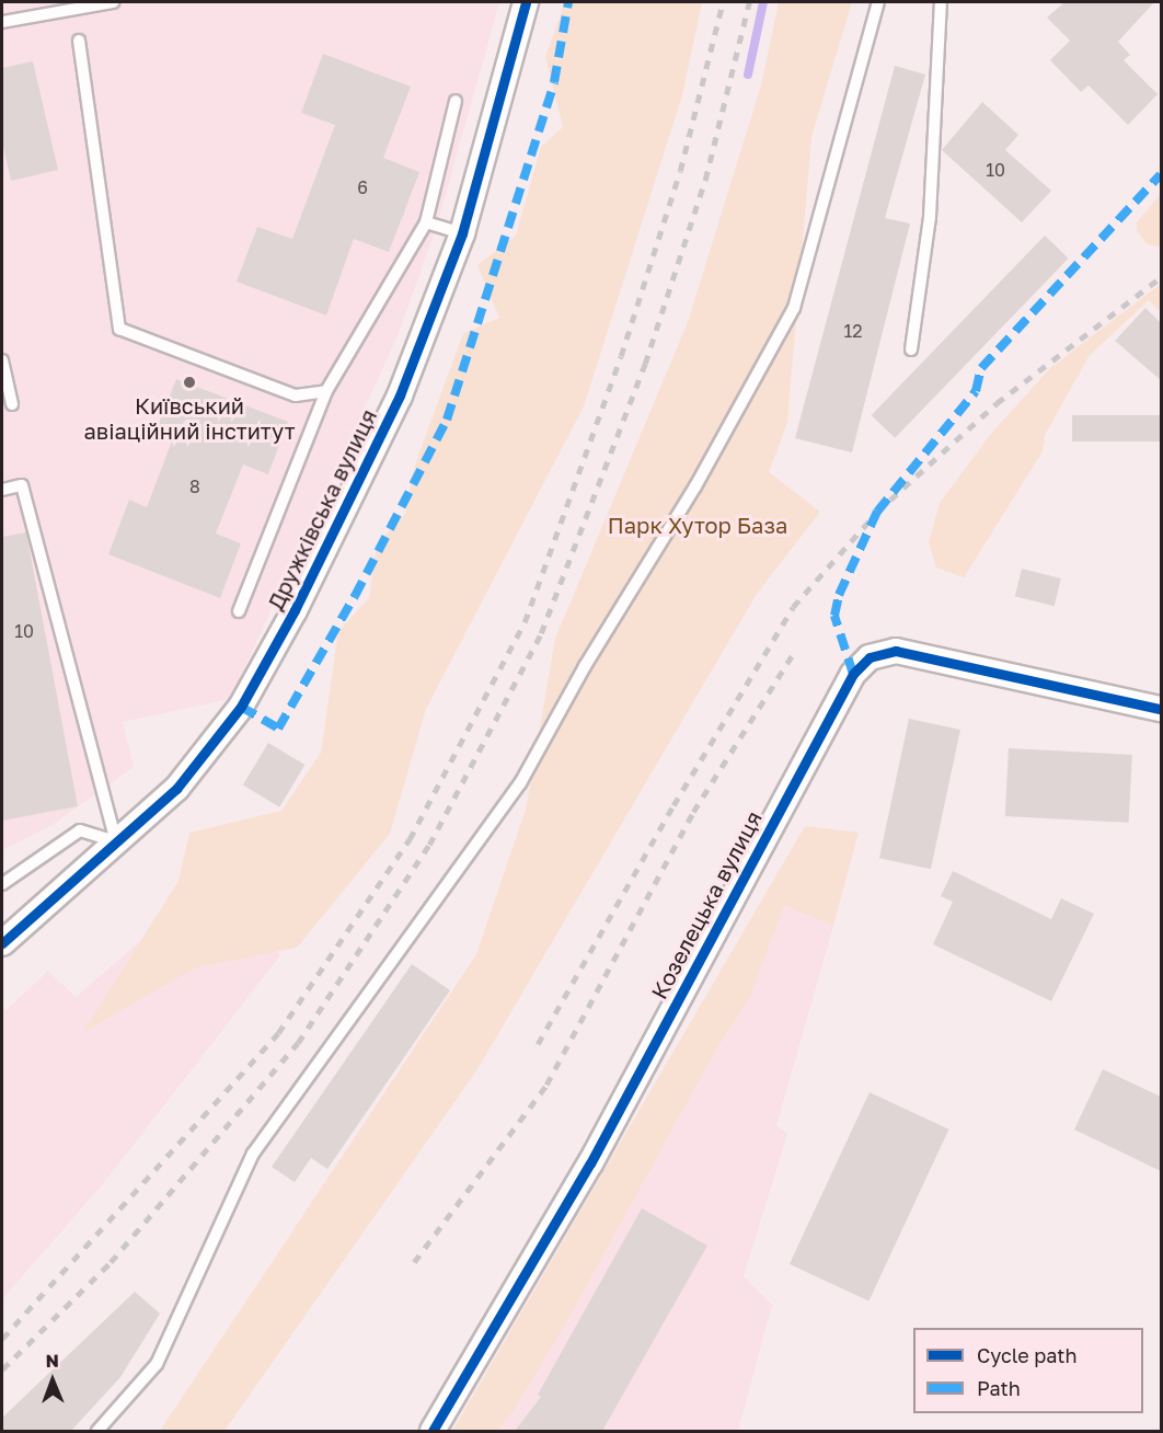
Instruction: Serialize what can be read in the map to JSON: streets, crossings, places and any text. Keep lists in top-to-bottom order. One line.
{"streets":{"street":["Дружківська вулиця","Козелецька вулиця"]},"parks":["Парк Хутор База"],"places":["Київський авіаційний інститут"],"house_numbers":["10","6","12","8","10"],"legend":["Cycle path","Path"],"north":"top"}
